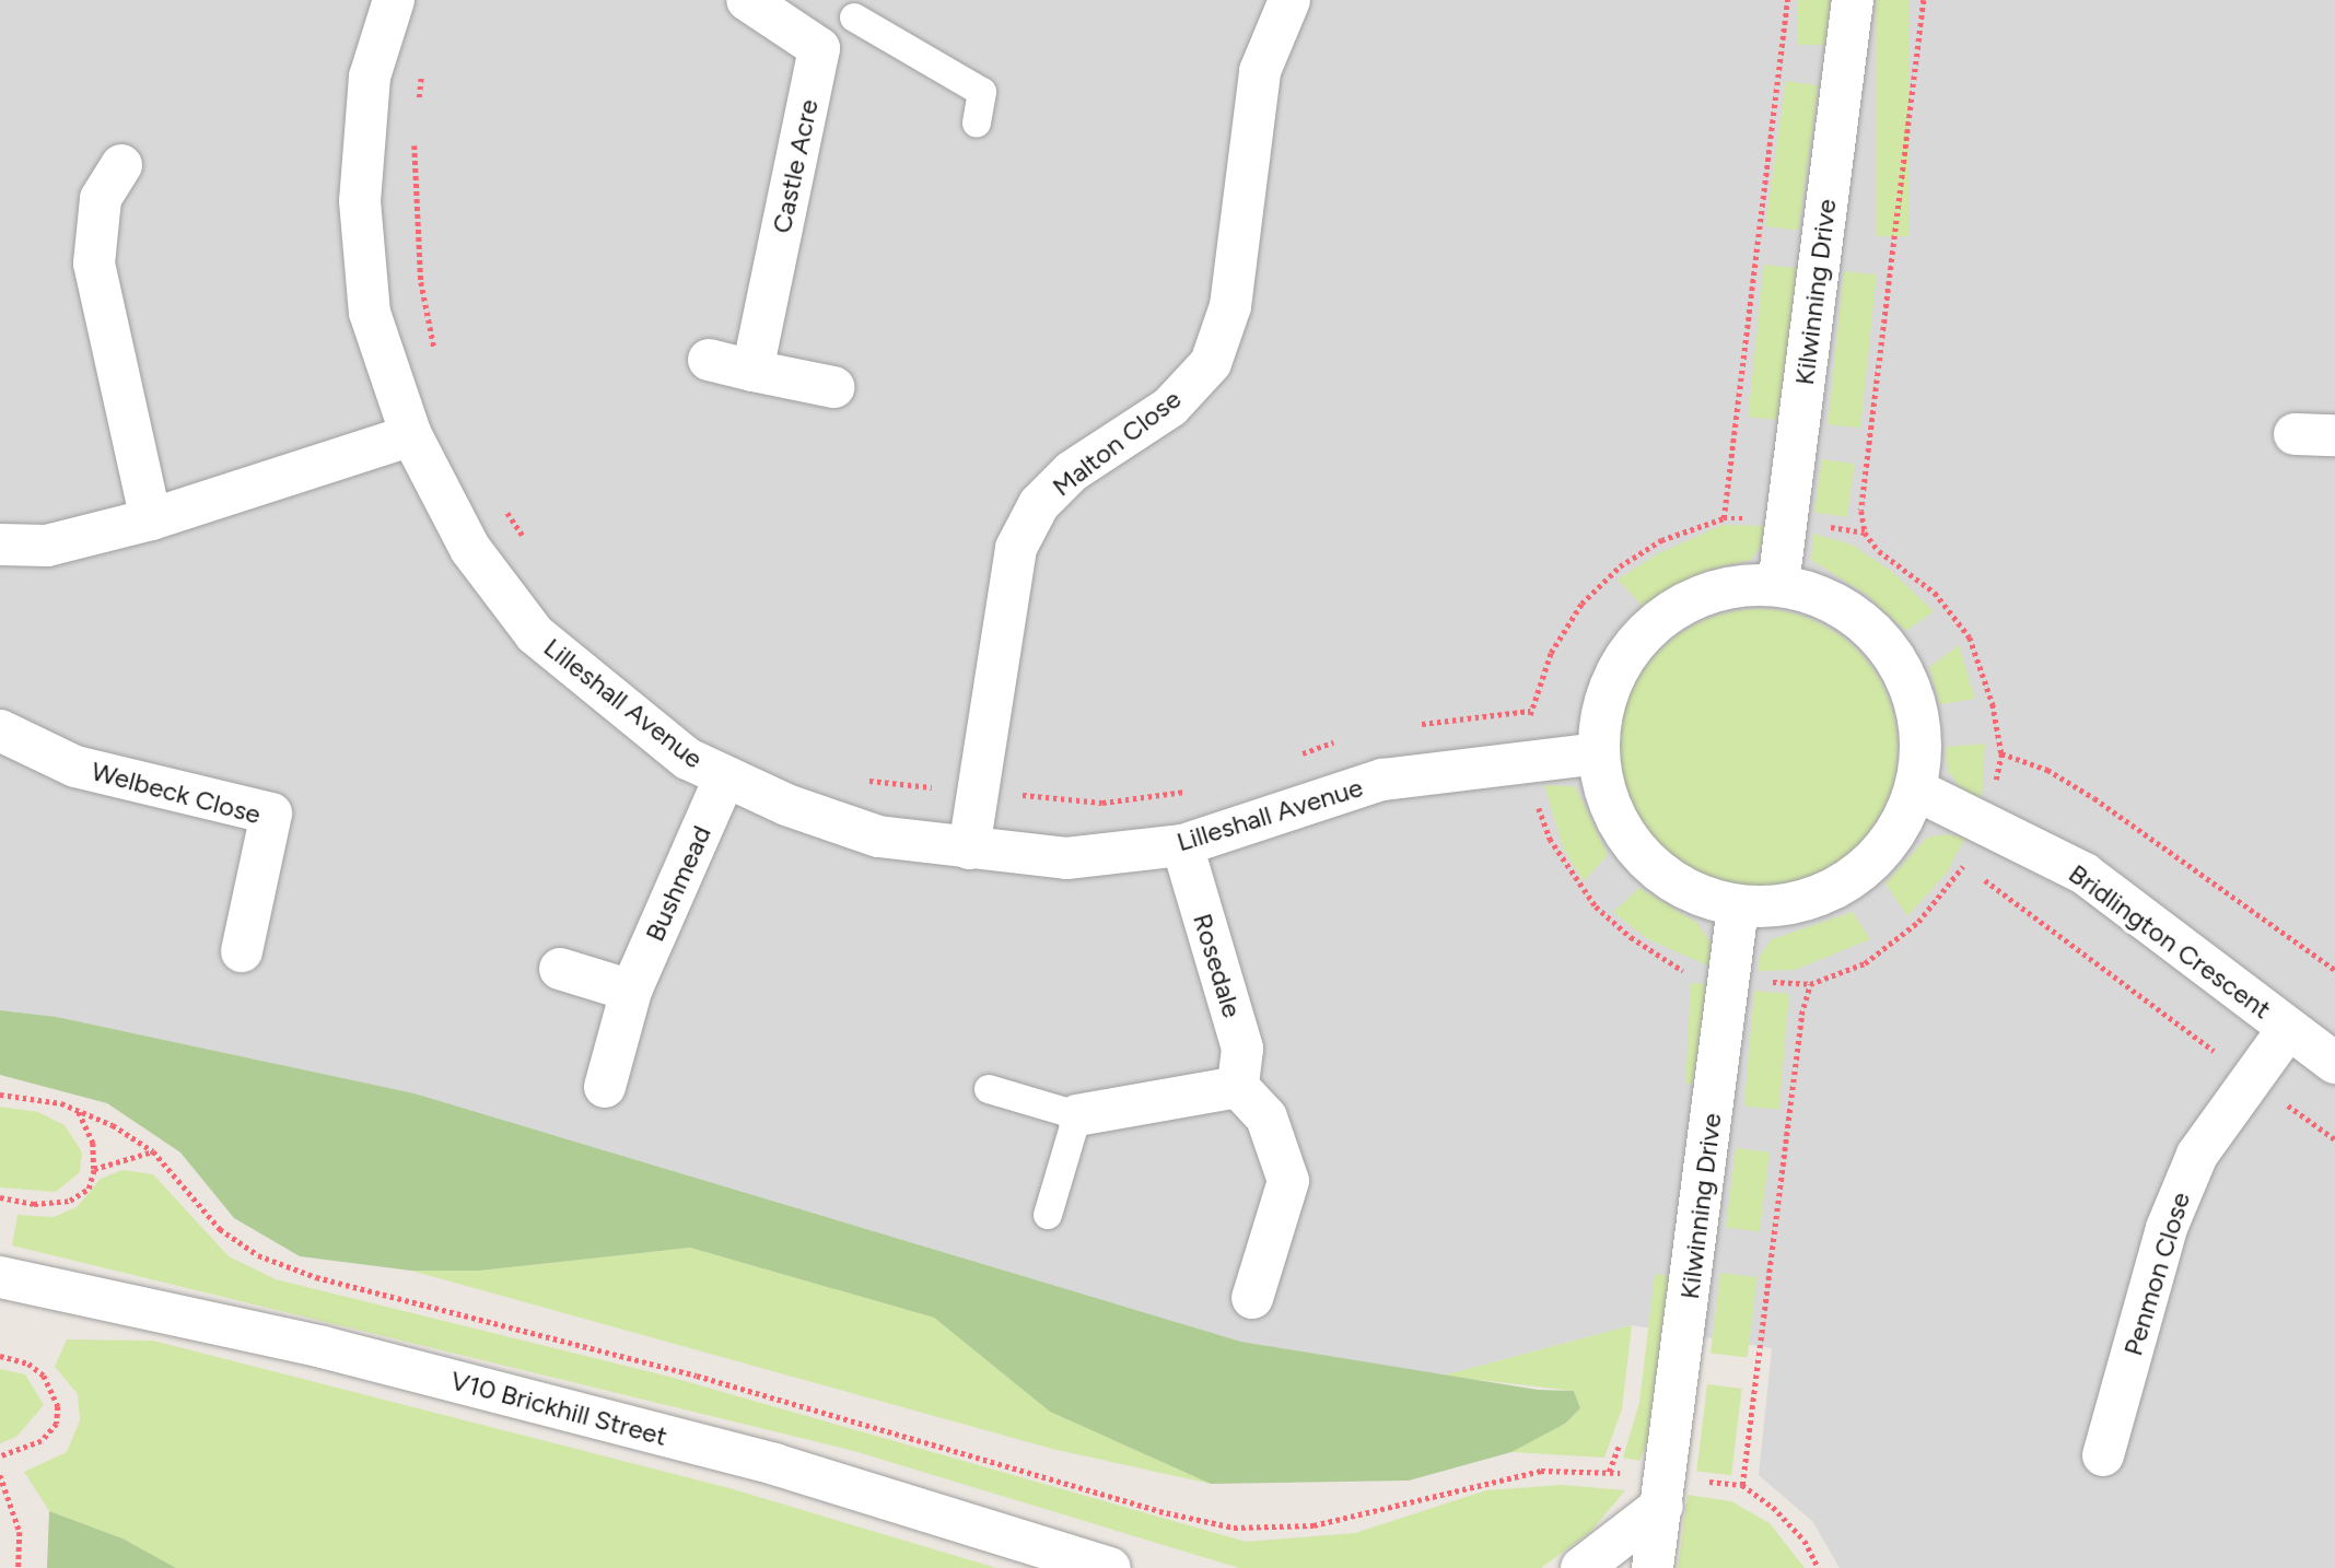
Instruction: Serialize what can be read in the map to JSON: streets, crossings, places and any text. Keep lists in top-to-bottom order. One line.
{"streets":{"street":["Castle Acre","Kilwinning Drive","Malton Close","Lilleshall Avenue","Welbeck Close","Bushmead","Bridlington Crescent","Rosedale","Penmon Close","V10 Brickhill Street"]},"crossings":[["Malton Close","Lilleshall Avenue"],["Lilleshall Avenue","Bushmead"],["Lilleshall Avenue","Rosedale"],["Bridlington Crescent","Penmon Close"]]}
